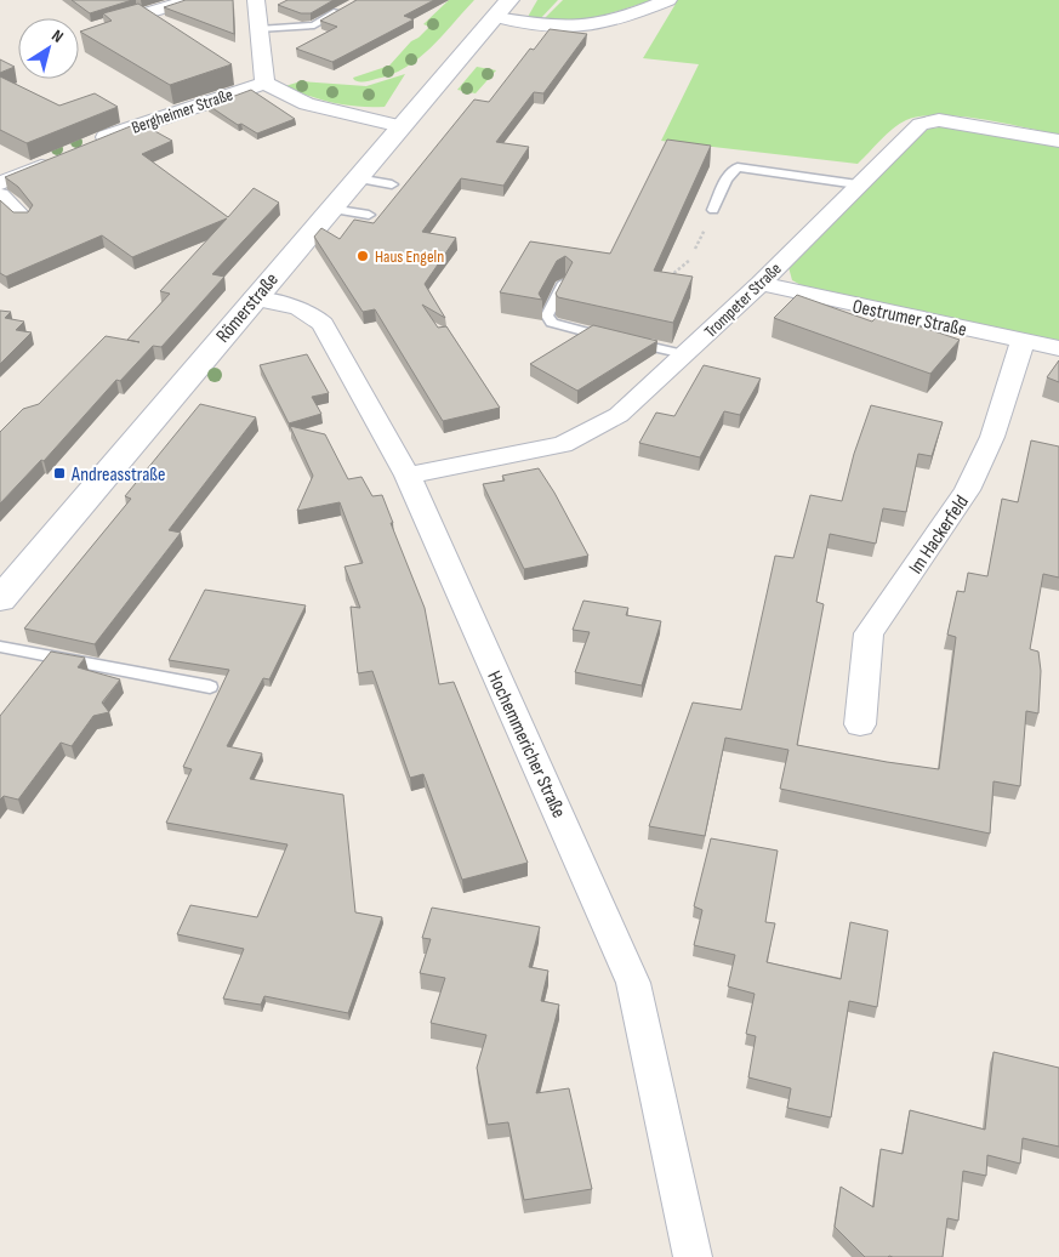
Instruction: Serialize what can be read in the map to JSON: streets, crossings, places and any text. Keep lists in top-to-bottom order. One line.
{"streets":{"street":["Bergheimer Straße","Trompeter Straße","Römerstraße","Oestrumer Straße","Im Hackerfeld","Hochemmericher Straße"]},"crossings":[["Trompeter Straße","Oestrumer Straße"],["Trompeter Straße","Hochemmericher Straße"],["Römerstraße","Hochemmericher Straße"],["Oestrumer Straße","Im Hackerfeld"]],"places":{"other":["Haus Engeln"],"transit":["Andreasstraße"]},"north":"top right"}
